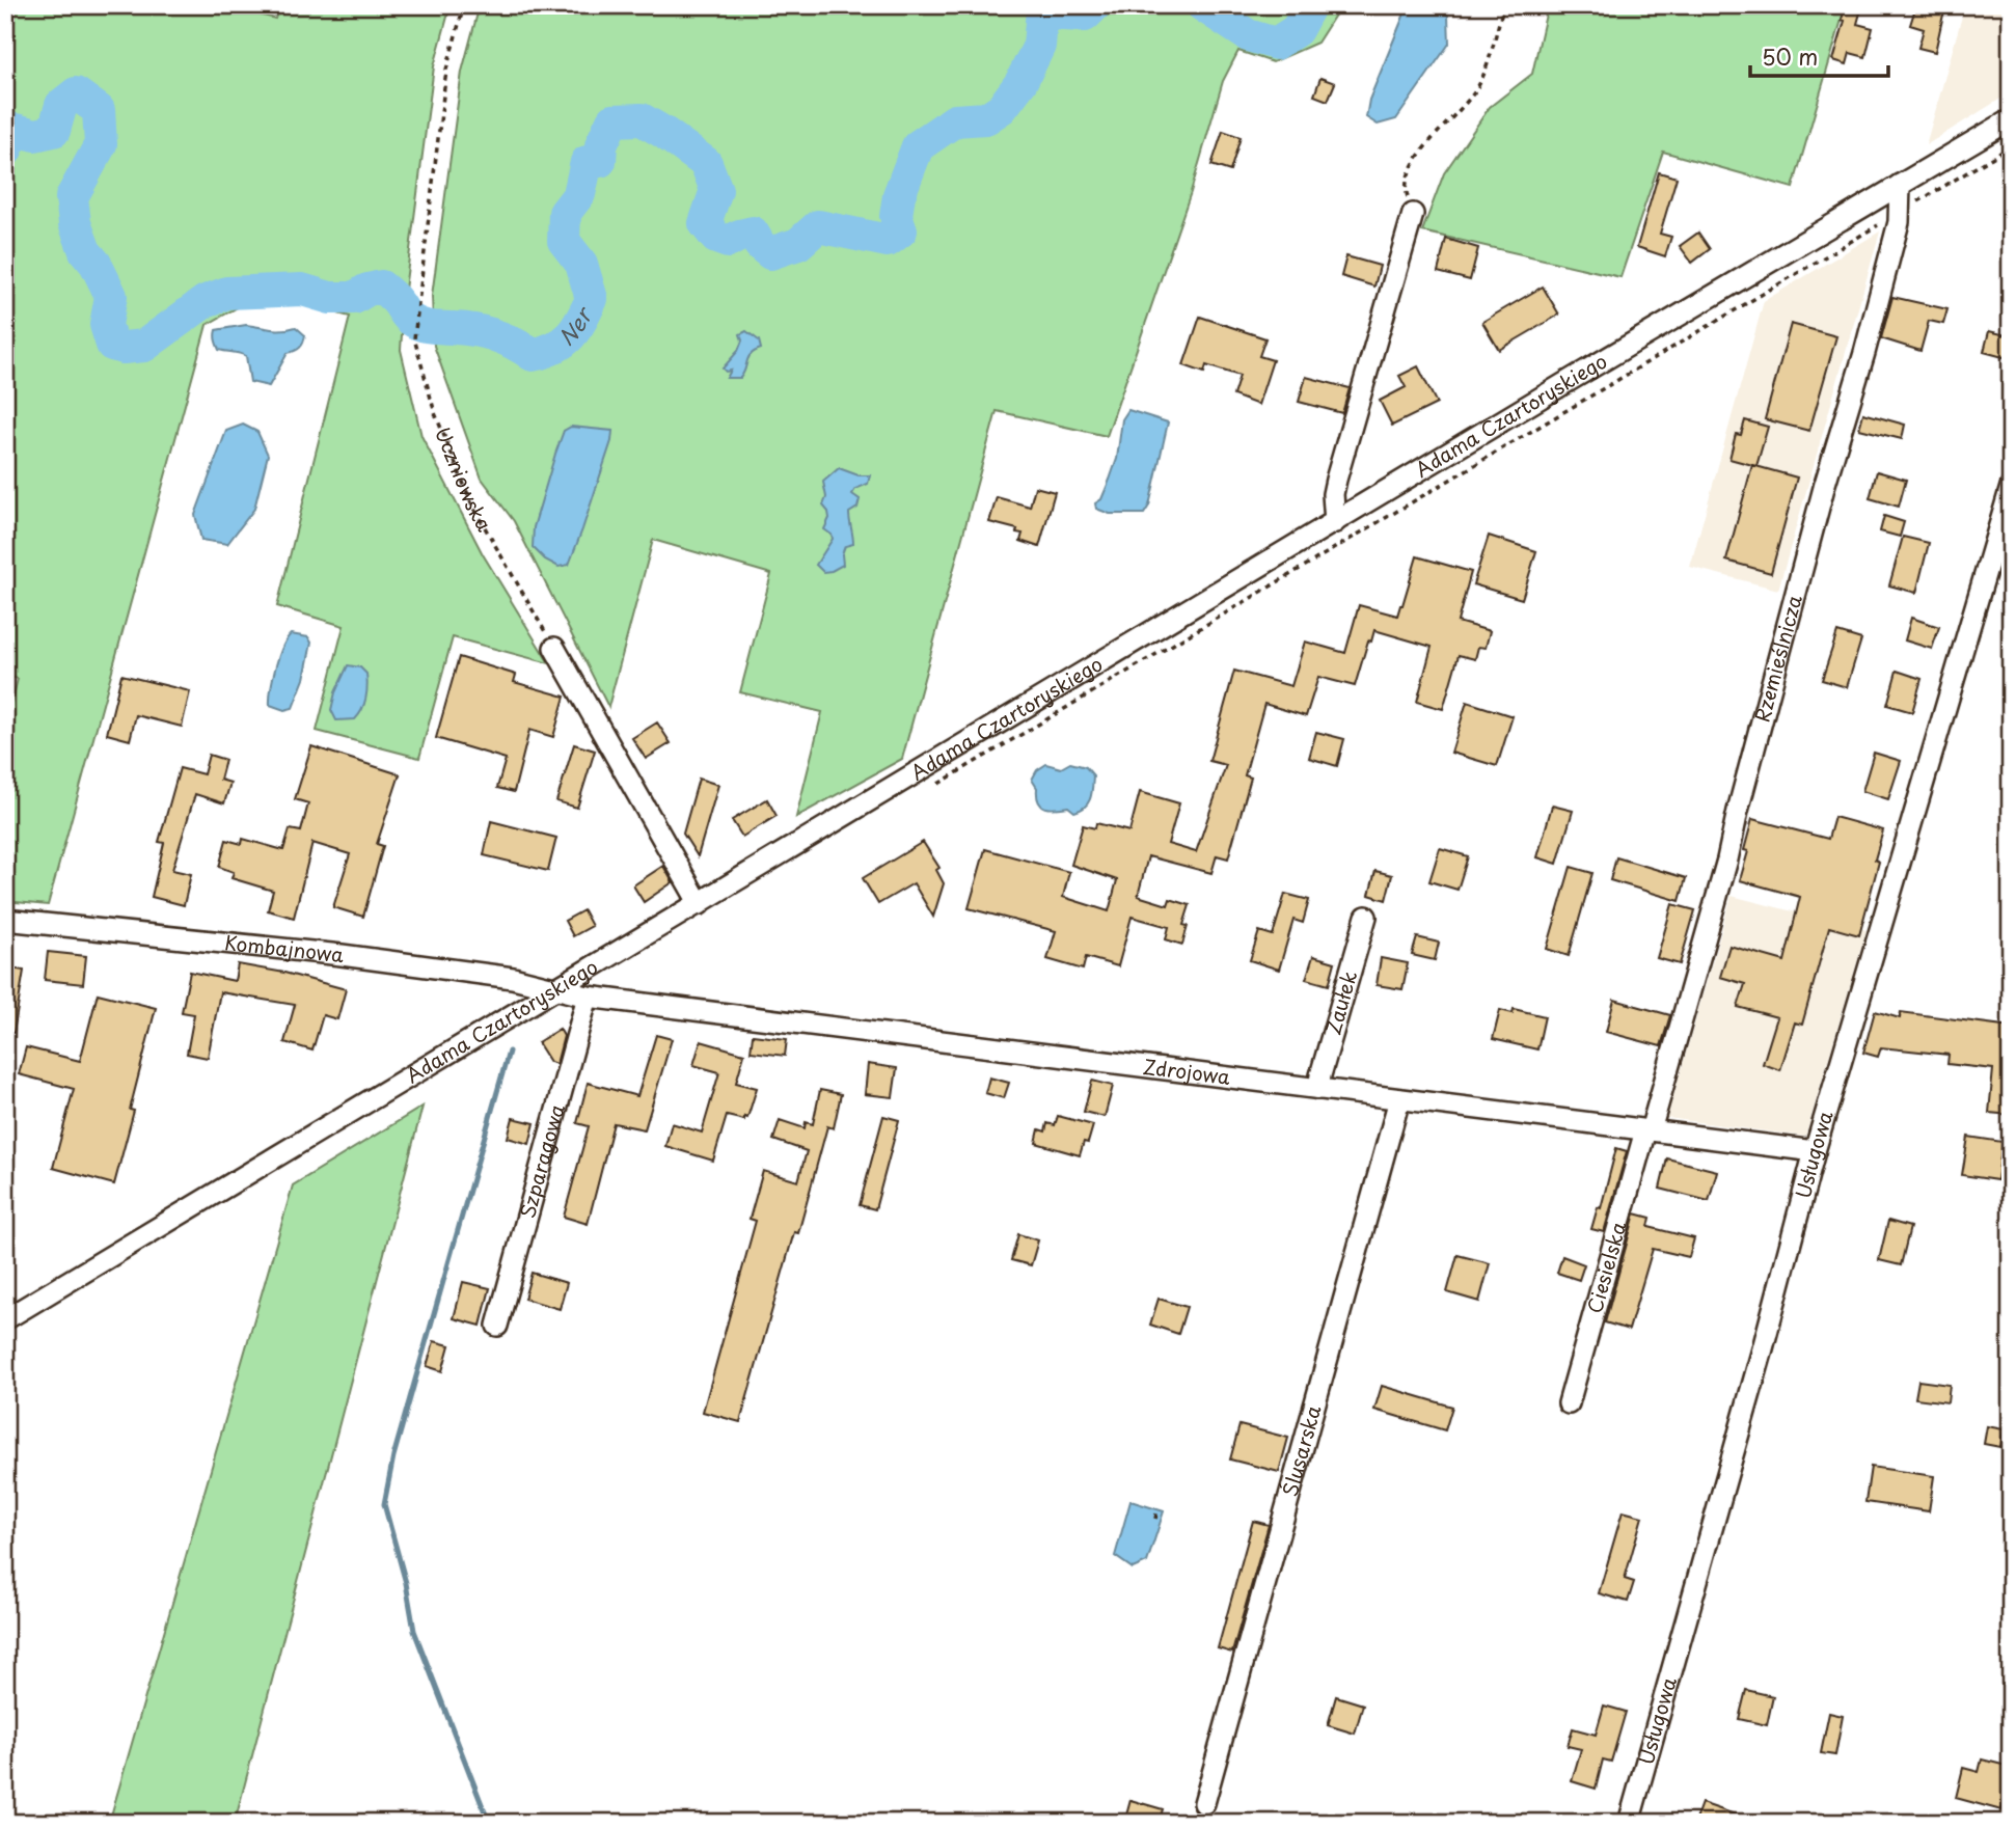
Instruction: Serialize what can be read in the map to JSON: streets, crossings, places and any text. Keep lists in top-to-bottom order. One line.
{"streets":{"street":["Adama Czartoryskiego","Rzemieślnicza","Kombajnowa","Zaułek","Zdrojowa","Usługowa","Szparagowa","Ciesielska","Ślusarska"],"path":["Uczniowska"]},"crossings":[["Adama Czartoryskiego","Rzemieślnicza"],["Adama Czartoryskiego","Kombajnowa"],["Adama Czartoryskiego","Zdrojowa"],["Rzemieślnicza","Zdrojowa"],["Rzemieślnicza","Ciesielska"],["Kombajnowa","Zdrojowa"],["Zaułek","Zdrojowa"],["Zdrojowa","Usługowa"],["Zdrojowa","Szparagowa"],["Zdrojowa","Ciesielska"],["Zdrojowa","Ślusarska"]],"water":["Ner"],"scale_bar":"50 m"}
